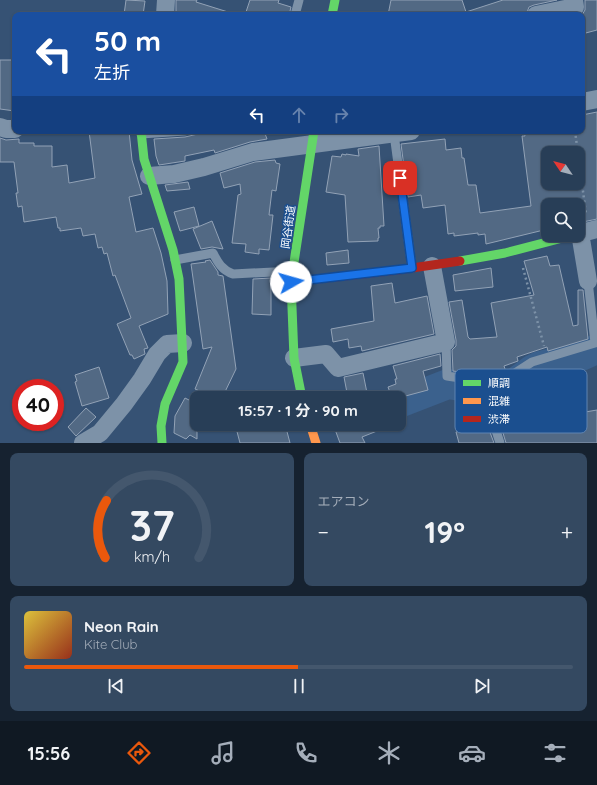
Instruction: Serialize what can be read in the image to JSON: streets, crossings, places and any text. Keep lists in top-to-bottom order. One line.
{"streets":{"street":["岡谷街道"]},"legend":["順調","混雑","渋滞"],"north":"top left","page":{"turn":["50 m","左折"],"limit":"40","trip":"15:57 · 1 分 · 90 m","tile":"エアコン","heat":["−","19°","+"],"song":["Neon Rain","Kite Club"],"tabs":"15:56","gauge":["37","km/h"]}}
